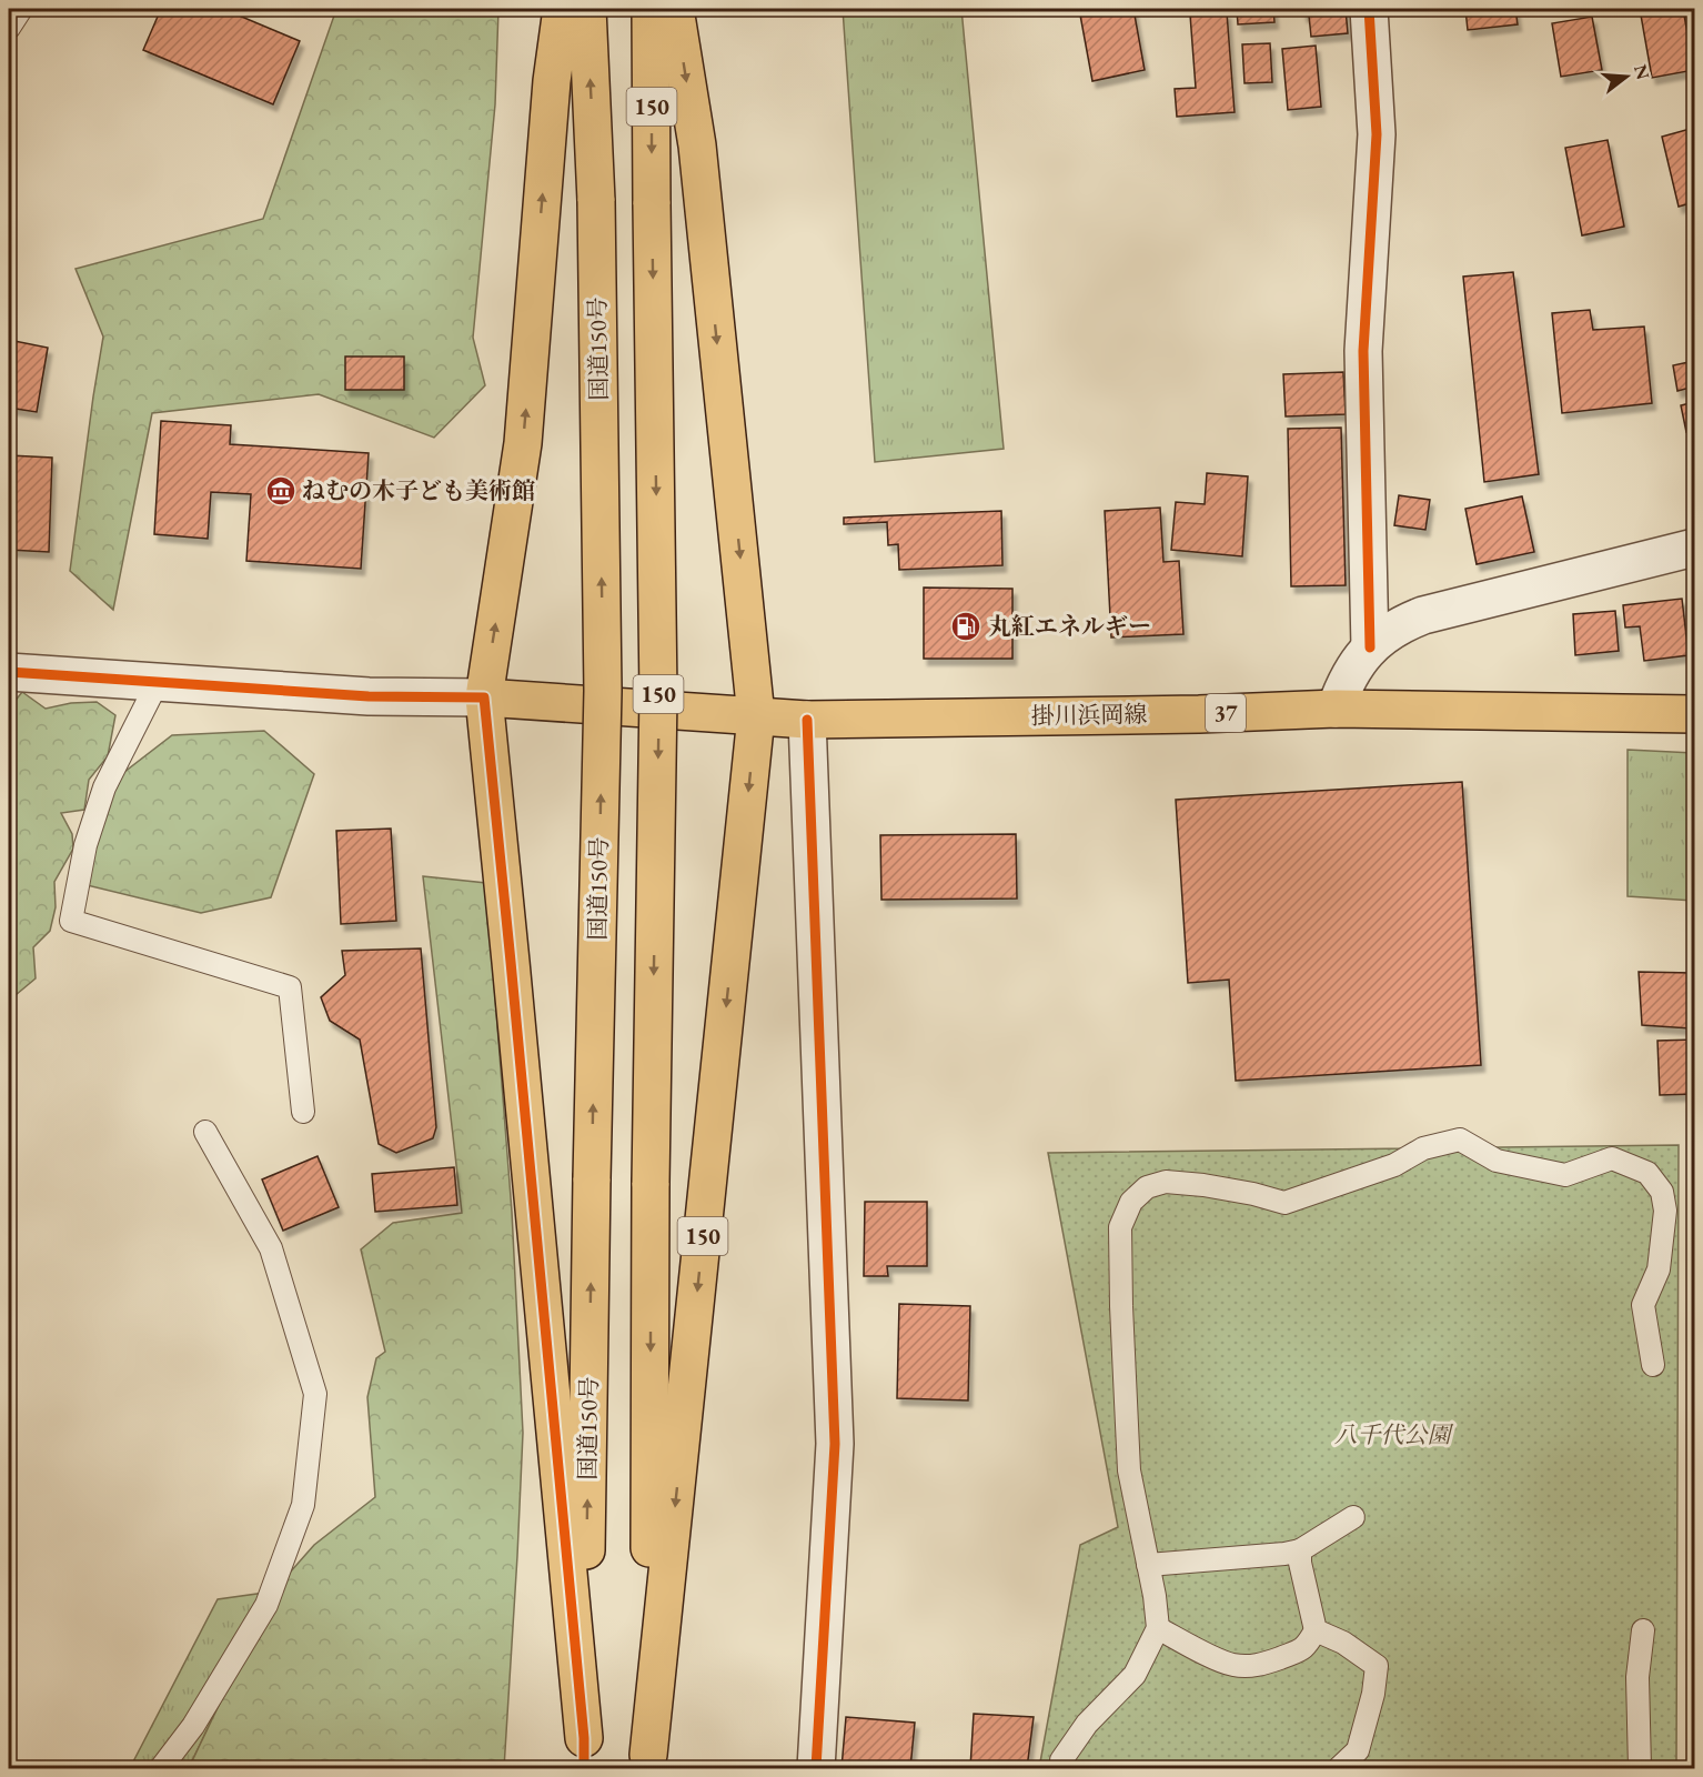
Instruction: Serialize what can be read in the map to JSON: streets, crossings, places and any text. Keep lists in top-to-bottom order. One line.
{"streets":{"main road":["150","国道150号","37","掛川浜岡線"]},"crossings":[["150","国道150号"],["150","掛川浜岡線"]],"parks":["八千代公園"],"places":{"museum":["ねむの木子ども美術館"],"fuel station":["丸紅エネルギー"]},"north":"right"}
